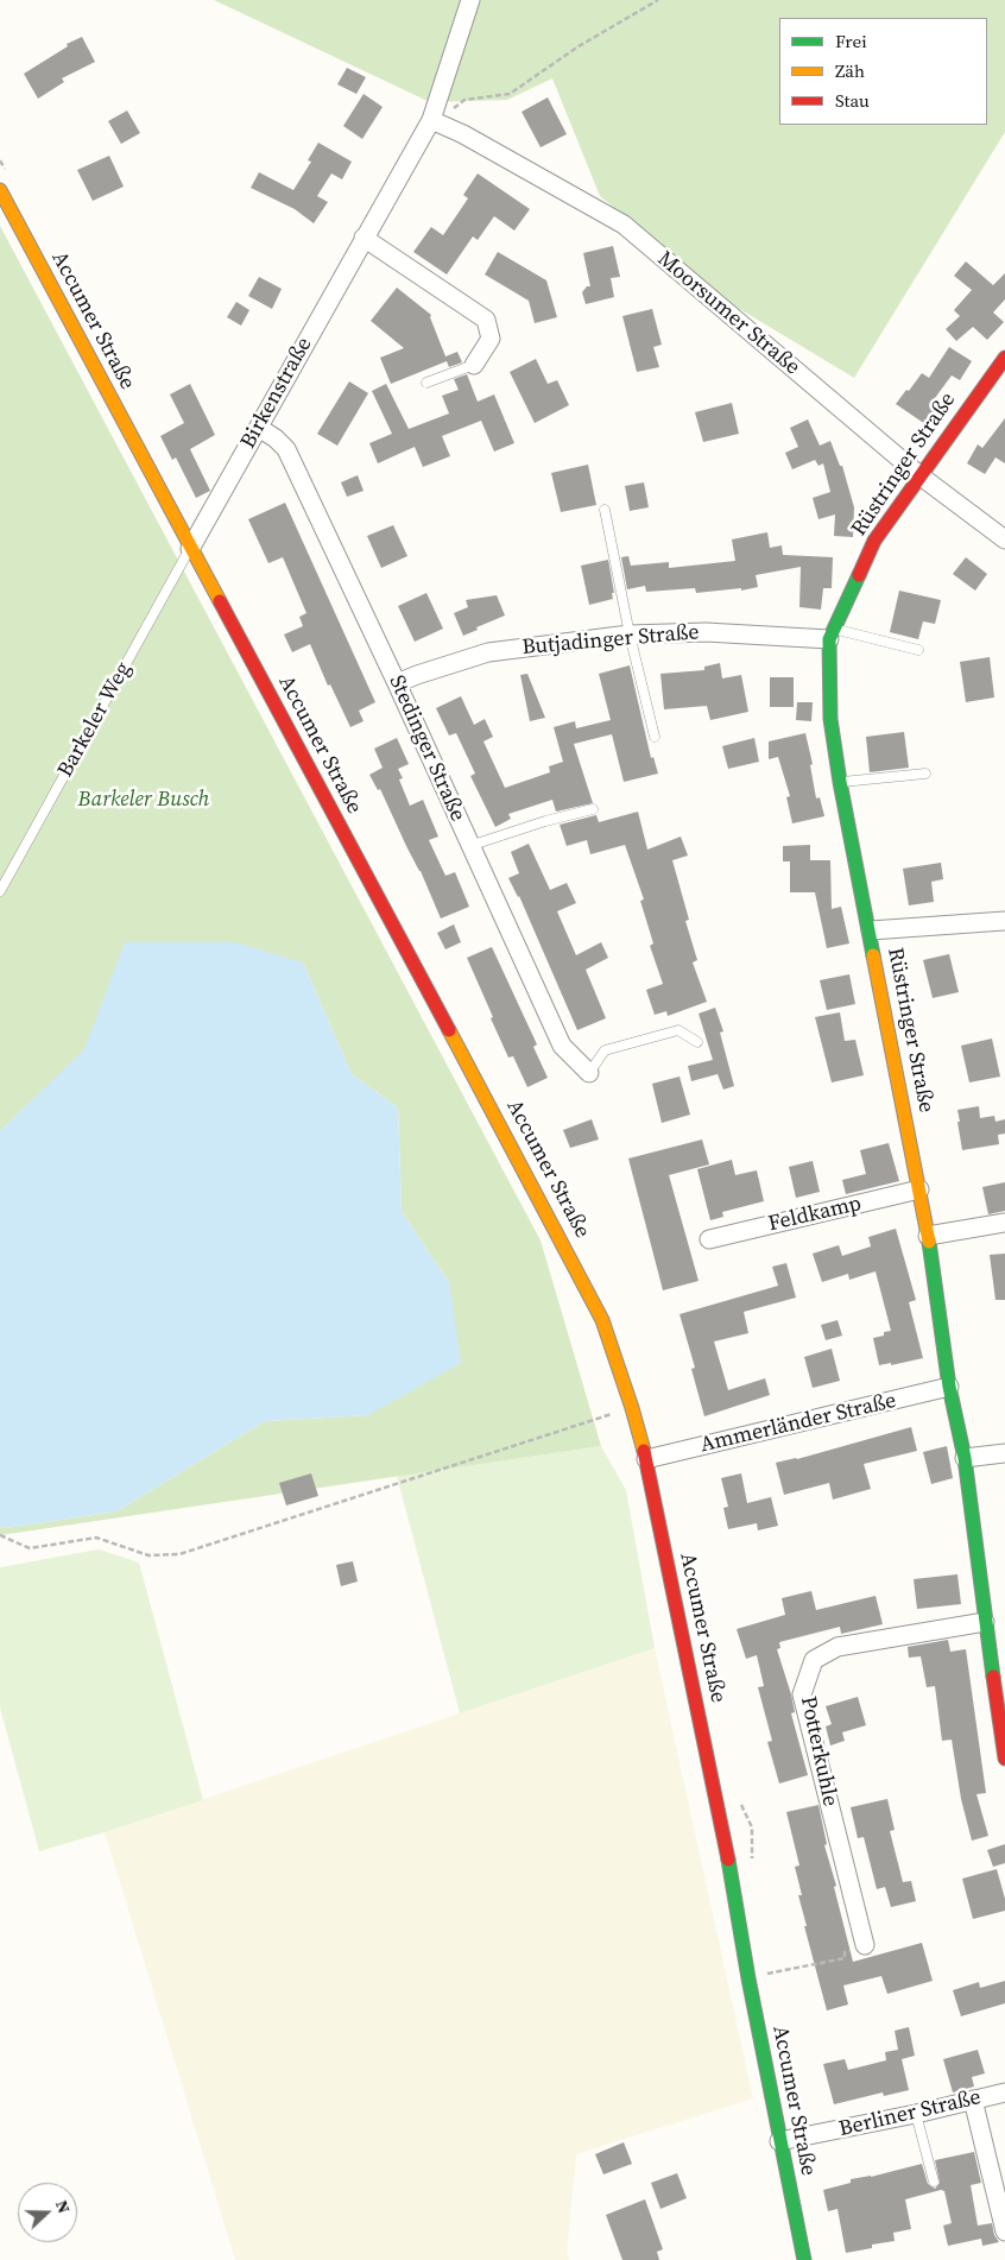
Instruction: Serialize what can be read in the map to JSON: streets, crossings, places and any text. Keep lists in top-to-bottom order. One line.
{"streets":{"street":["Moorsumer Straße","Accumer Straße","Birkenstraße","Rüstringer Straße","Butjadinger Straße","Stedinger Straße","Feldkamp","Ammerländer Straße","Potterkuhle","Berliner Straße"],"lane":["Barkeler Weg"]},"crossings":[["Moorsumer Straße","Birkenstraße"],["Moorsumer Straße","Rüstringer Straße"],["Accumer Straße","Birkenstraße"],["Accumer Straße","Barkeler Weg"],["Accumer Straße","Ammerländer Straße"],["Accumer Straße","Berliner Straße"],["Birkenstraße","Barkeler Weg"],["Birkenstraße","Stedinger Straße"],["Rüstringer Straße","Butjadinger Straße"],["Rüstringer Straße","Feldkamp"],["Rüstringer Straße","Ammerländer Straße"],["Rüstringer Straße","Potterkuhle"],["Butjadinger Straße","Stedinger Straße"]],"parks":["Barkeler Busch"],"legend":["Frei","Zäh","Stau"],"north":"right"}
